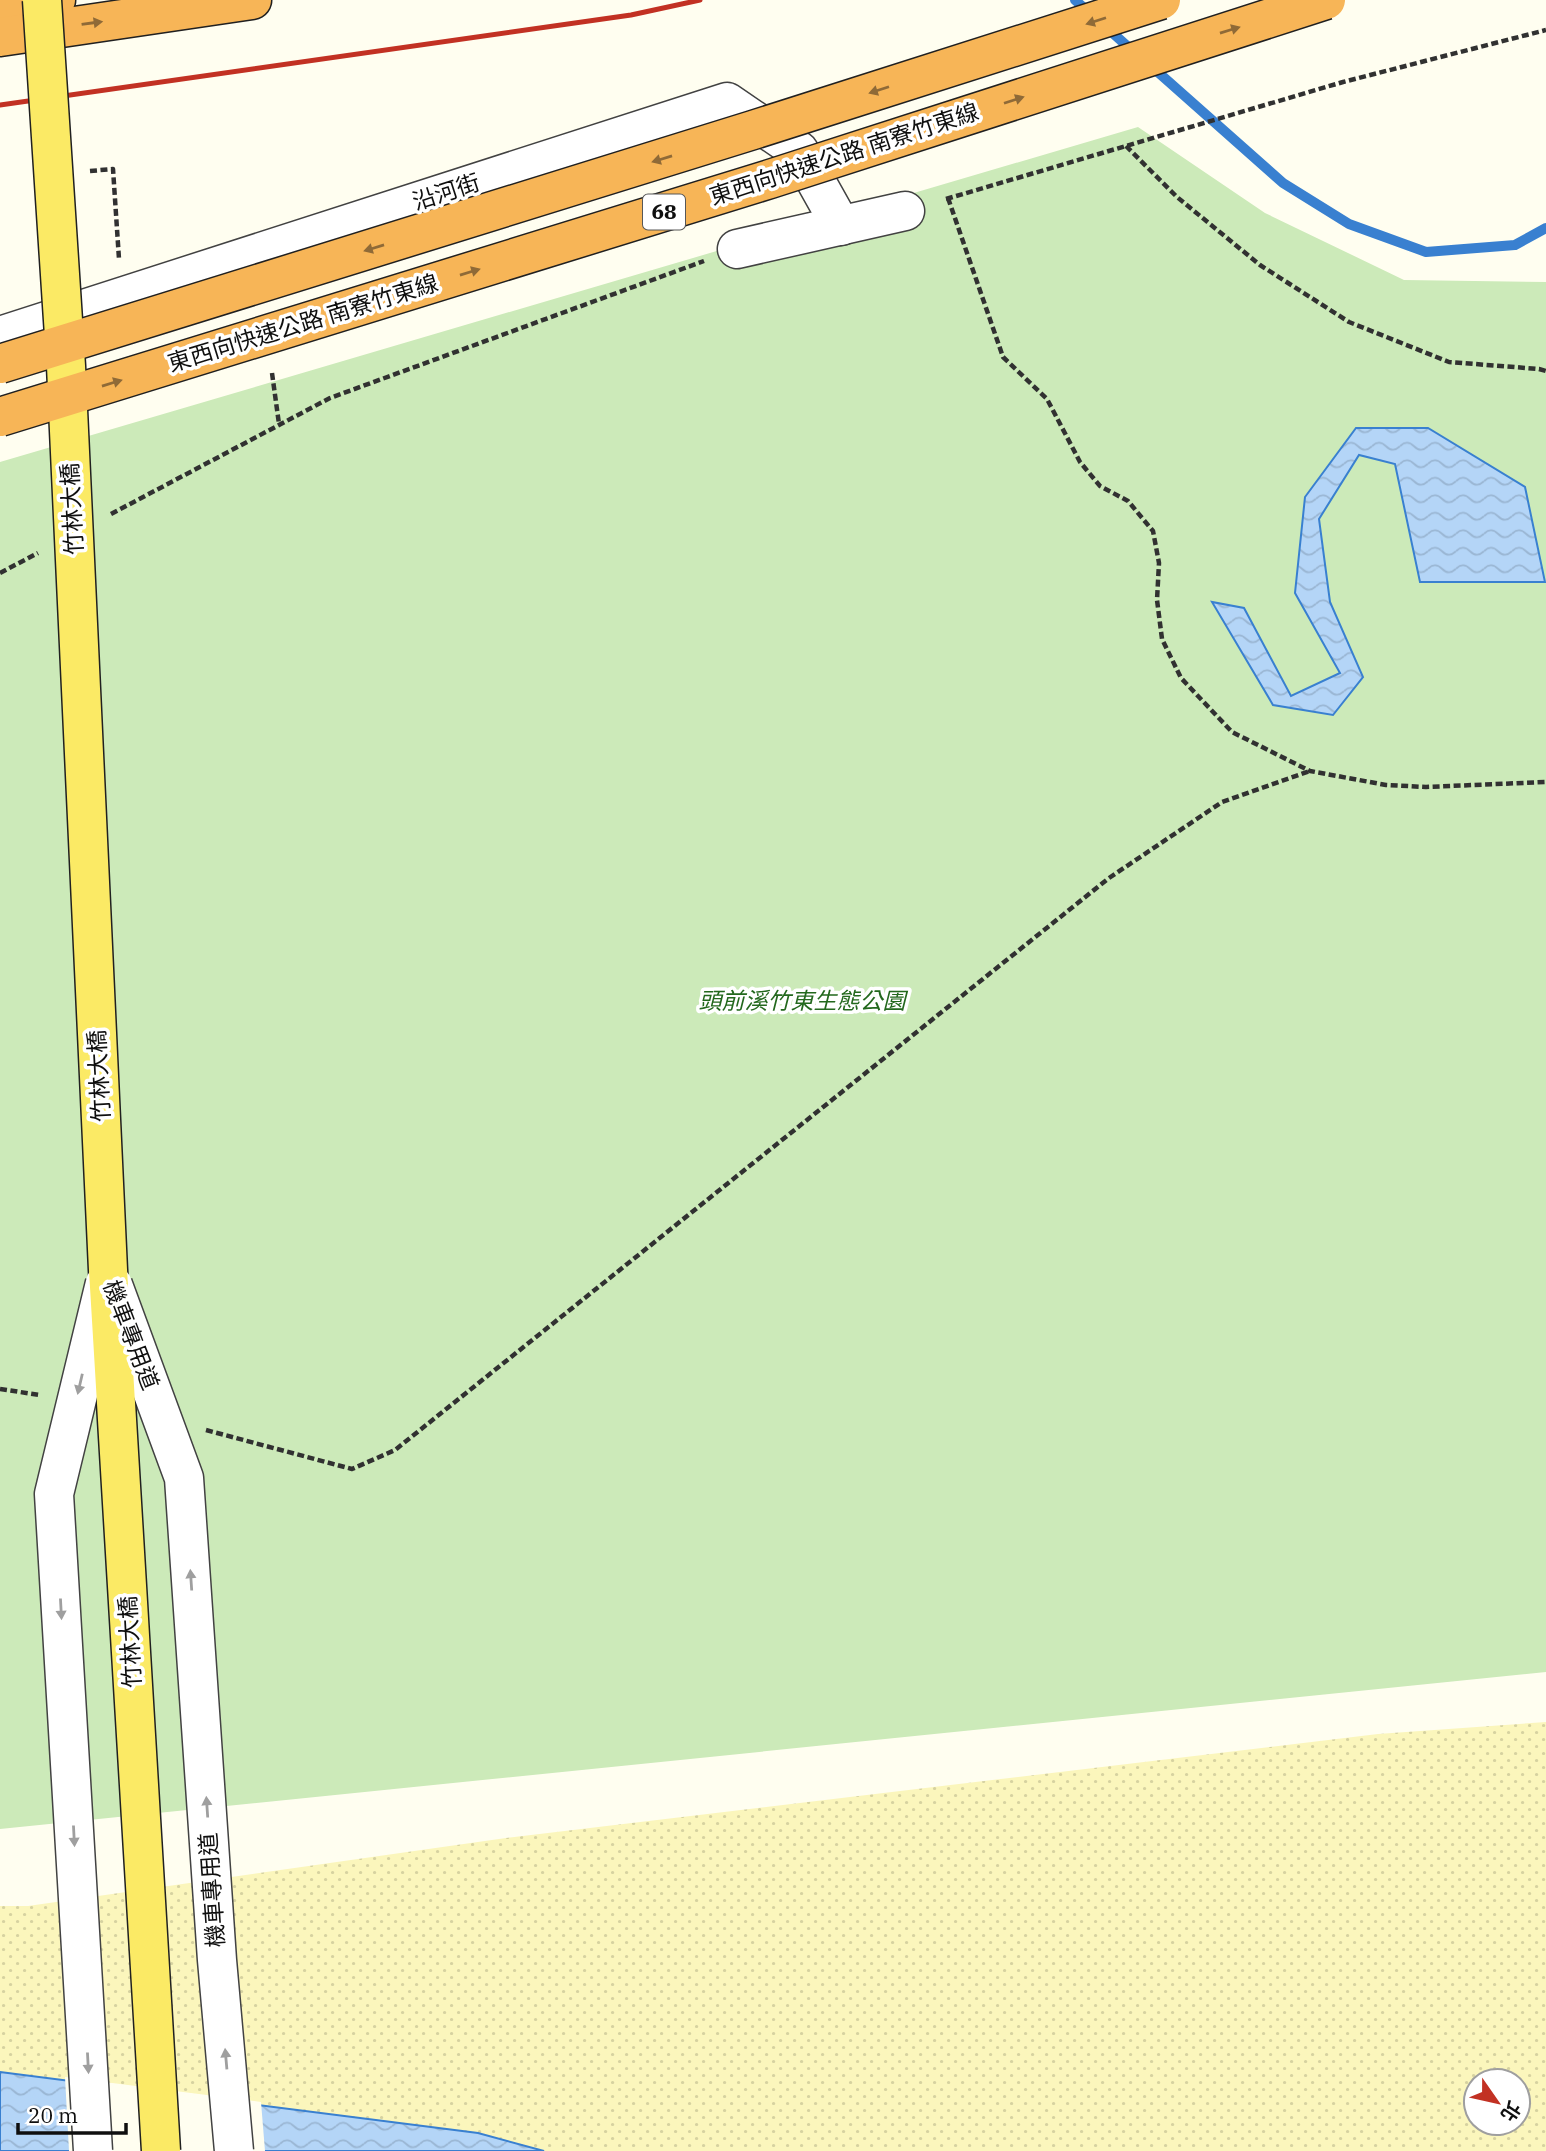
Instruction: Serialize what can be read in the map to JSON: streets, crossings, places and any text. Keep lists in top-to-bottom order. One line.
{"streets":{"highway":["東西向快速公路 南寮竹東線","68"],"main road":["竹林大橋"],"street":["沿河街","機車專用道"]},"crossings":[["竹林大橋","機車專用道"]],"parks":["頭前溪竹東生態公園"],"scale_bar":"20 m","north":"bottom right"}
